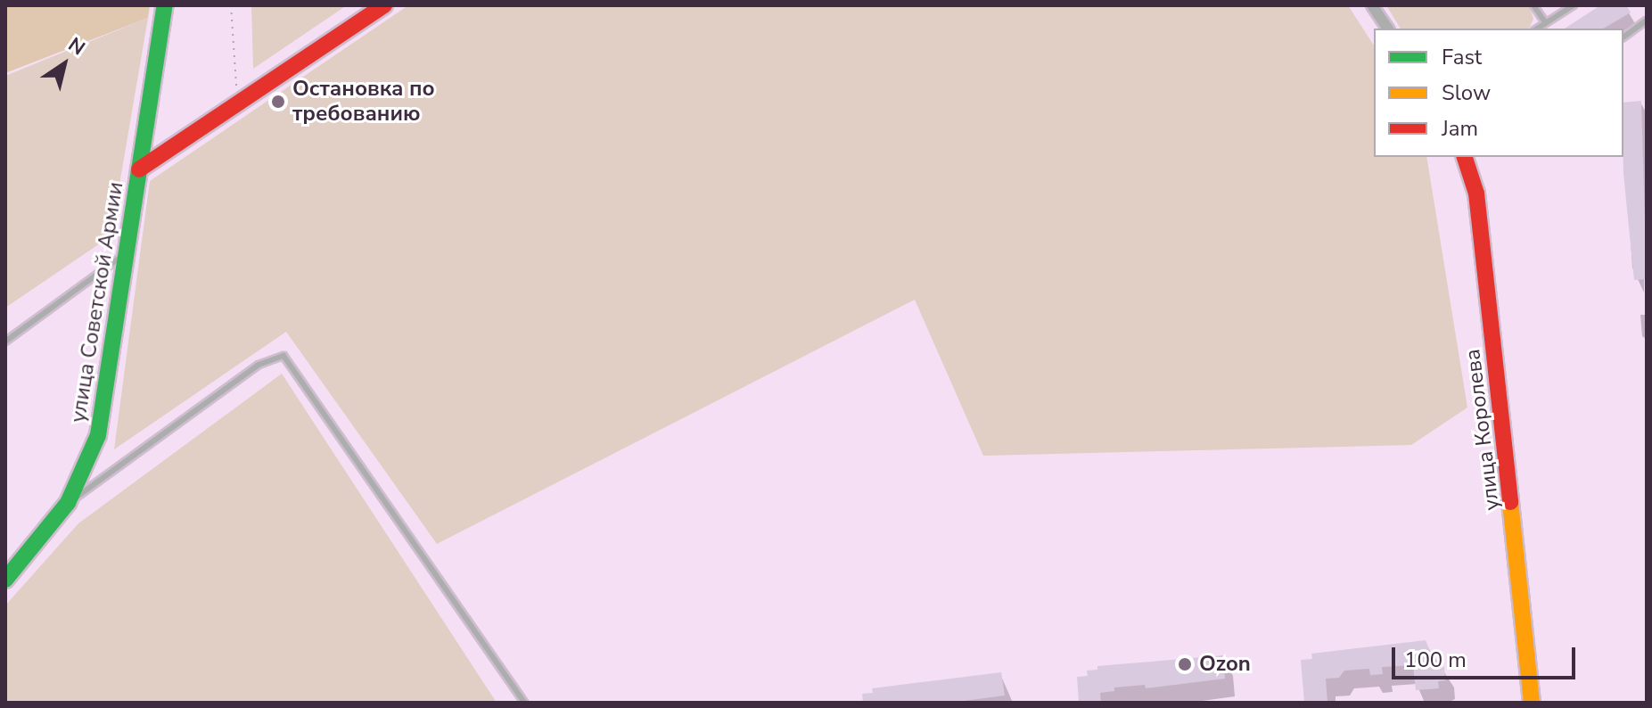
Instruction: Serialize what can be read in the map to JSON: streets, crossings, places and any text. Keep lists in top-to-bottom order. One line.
{"streets":{"main road":["улица Советской Армии","улица Королева"]},"places":["Остановка по требованию","Ozon"],"legend":["Fast","Slow","Jam"],"scale_bar":"100 m","north":"top right"}
